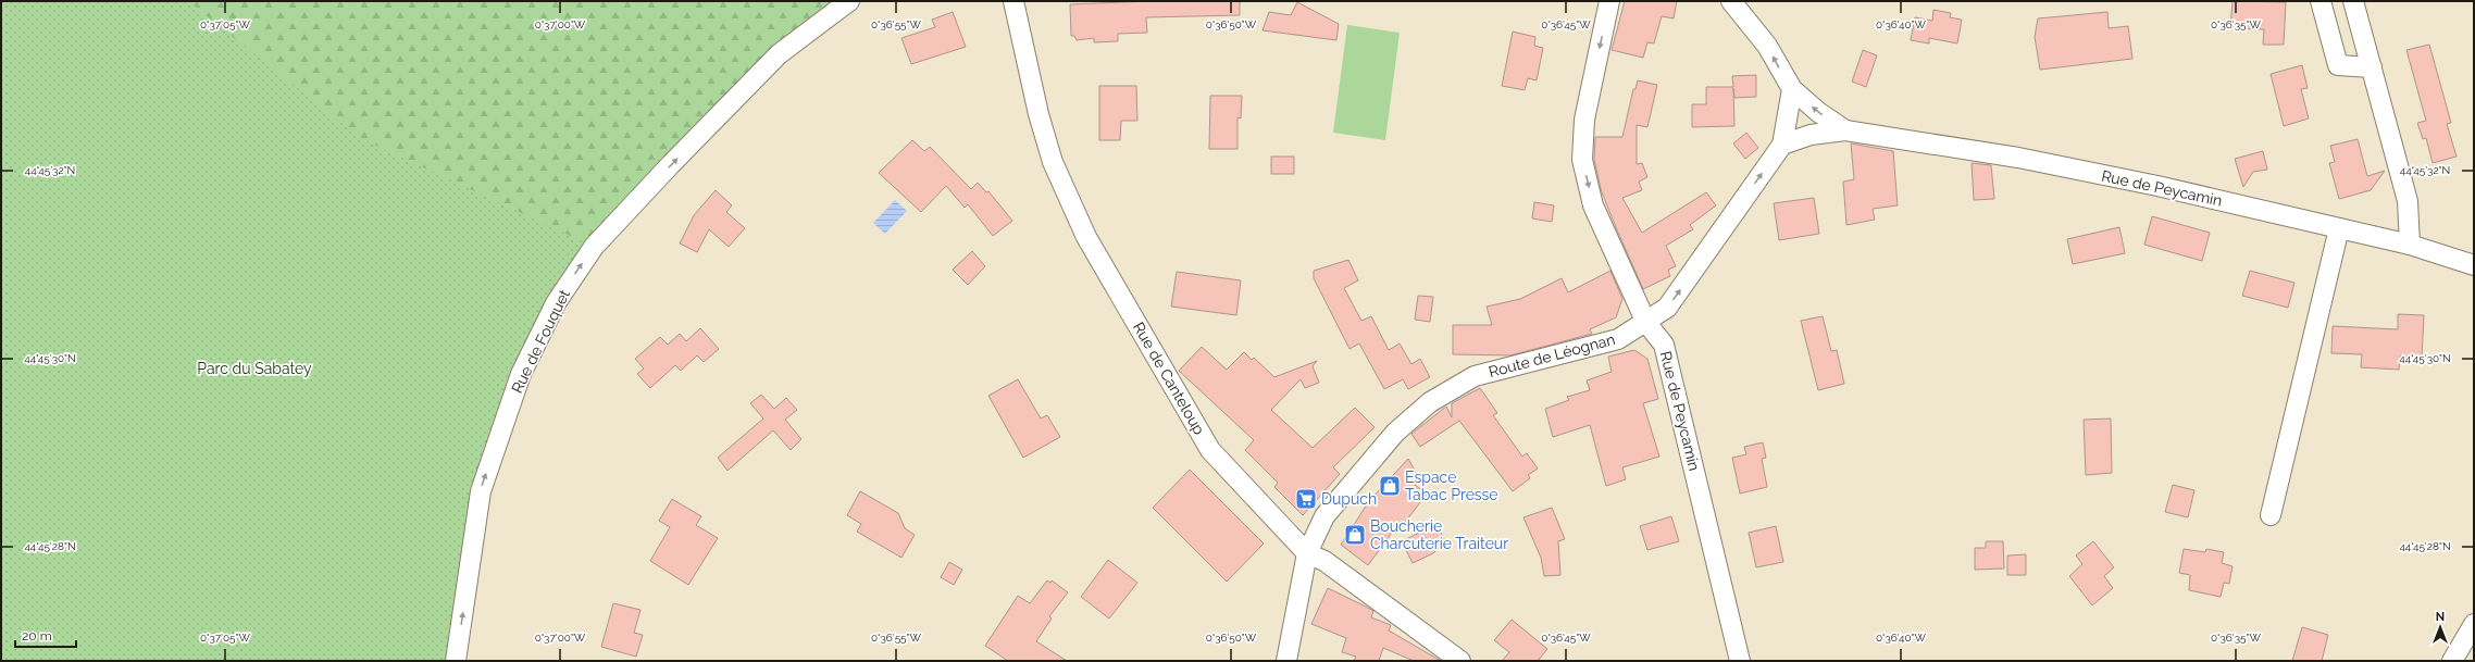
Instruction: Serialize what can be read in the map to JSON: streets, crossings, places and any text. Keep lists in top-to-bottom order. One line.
{"streets":{"street":["Rue de Peycamin","Rue de Fouquet","Route de Léognan","Rue de Canteloup"]},"crossings":[["Rue de Peycamin","Route de Léognan"],["Route de Léognan","Rue de Canteloup"]],"one_way":["Rue de Fouquet"],"parks":["Parc du Sabatey"],"places":{"shop":["Espace Tabac Presse","Boucherie Charcuterie Traiteur"],"supermarket":["Dupuch"]},"scale_bar":"20 m","north":"top","coordinates":["0°37'05\"W","0°37'00\"W","0°36'55\"W","0°36'50\"W","0°36'45\"W","0°36'40\"W","0°36'35\"W","44°45'32\"N","44°45'30\"N","44°45'28\"N"]}
